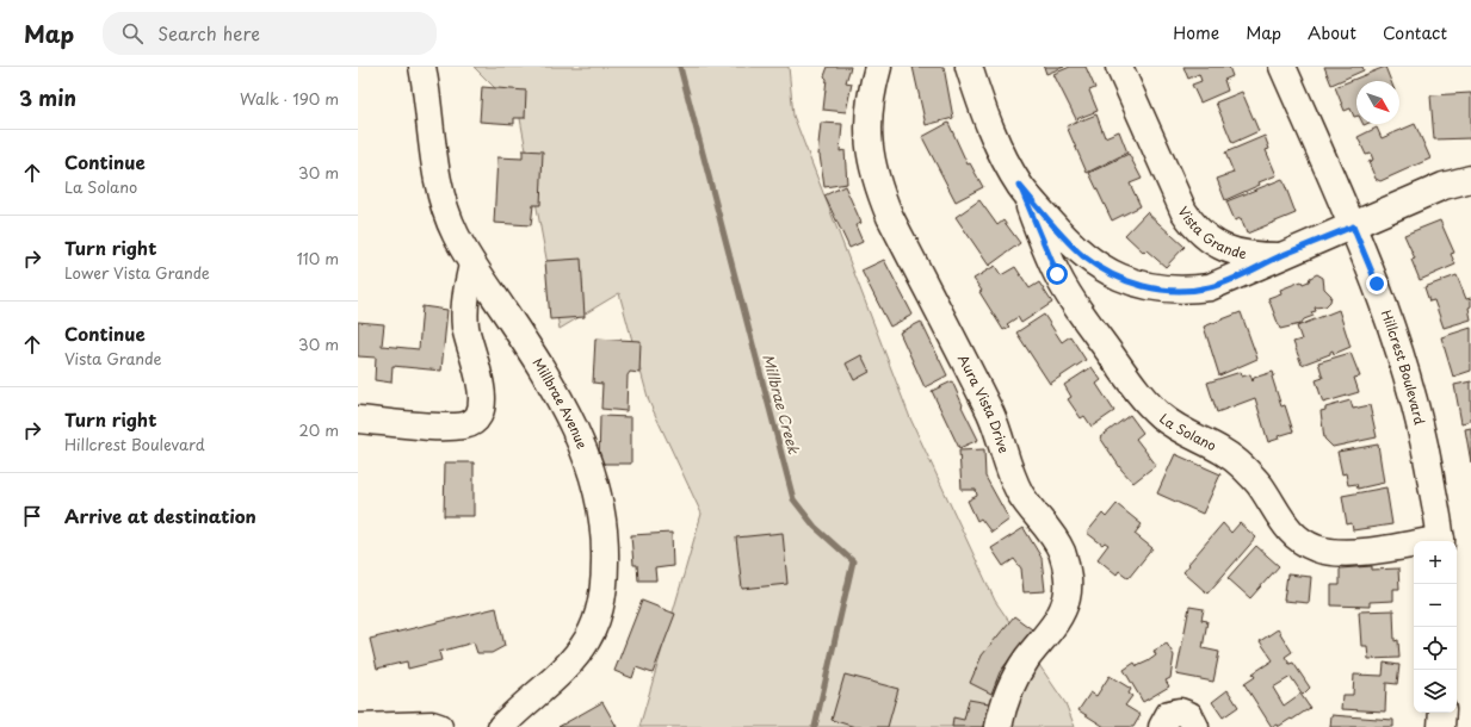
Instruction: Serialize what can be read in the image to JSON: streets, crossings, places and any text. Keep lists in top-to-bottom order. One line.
{"streets":{"street":["Vista Grande","Hillcrest Boulevard","Millbrae Avenue","Aura Vista Drive","La Solano"]},"crossings":[["Vista Grande","Hillcrest Boulevard"]],"water":["Millbrae Creek"],"north":"bottom right","page":{"header":"Map","search":"Search here","nav":["Home","Map","About","Contact"],"heading":["3 min","Walk · 190 m"],"list":[["Continue","La Solano","30 m"],["Turn right","Lower Vista Grande","110 m"],["Continue","Vista Grande","30 m"],["Turn right","Hillcrest Boulevard","20 m"],"Arrive at destination"],"map_buttons":["+","−"]}}
